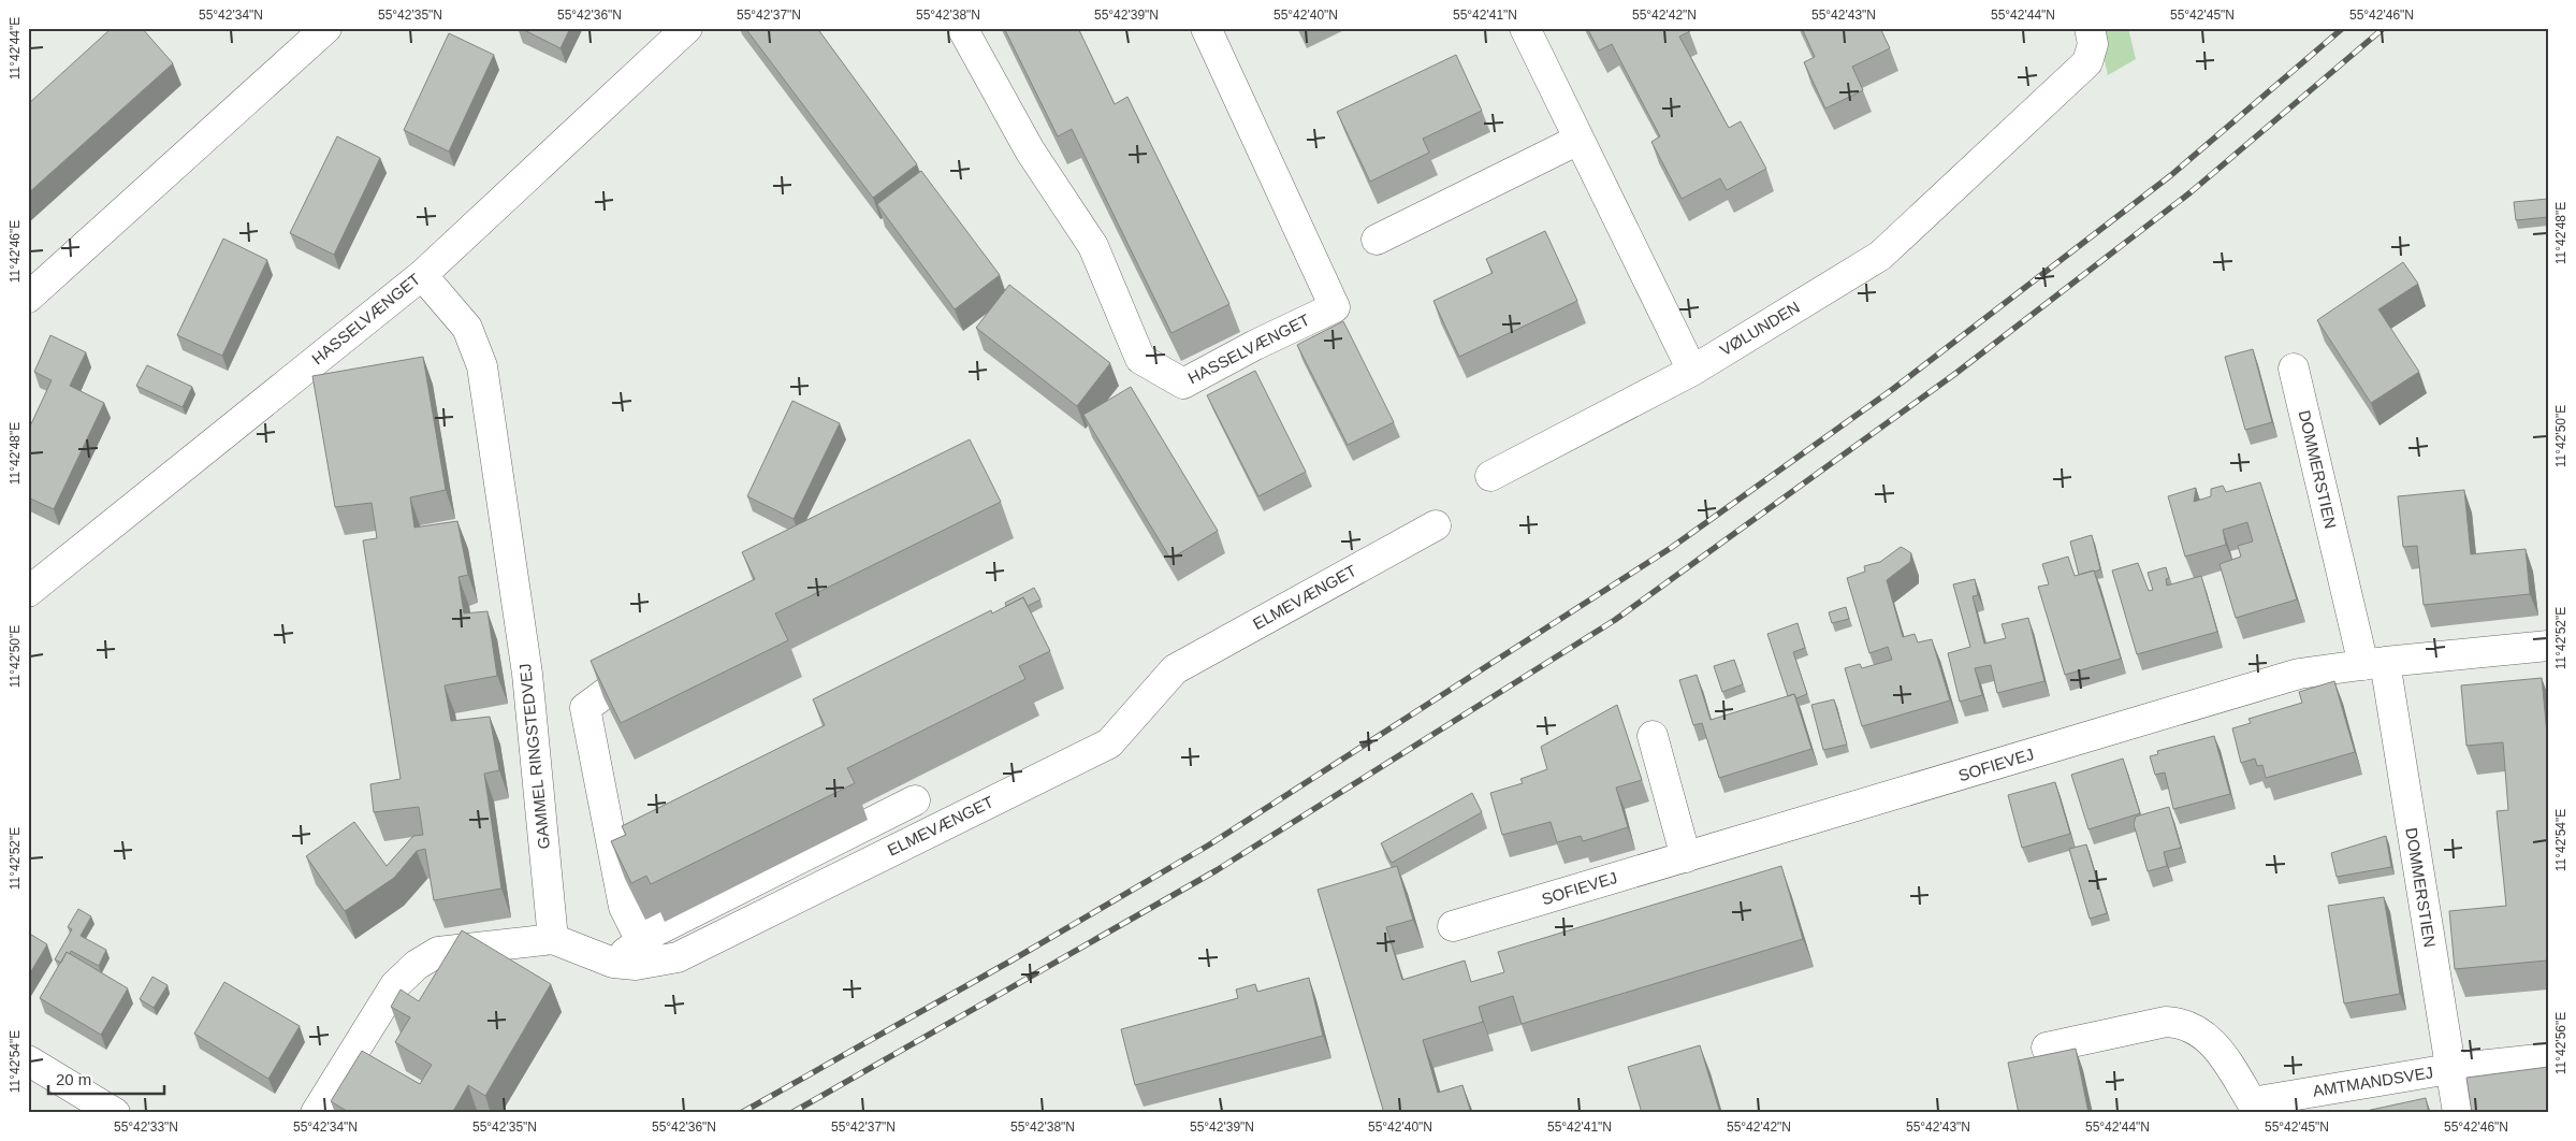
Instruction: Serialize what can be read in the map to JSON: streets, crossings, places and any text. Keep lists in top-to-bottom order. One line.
{"streets":{"street":["HASSELVÆNGET","VØLUNDEN","DOMMERSTIEN","ELMEVÆNGET","GAMMEL RINGSTEDVEJ","SOFIEVEJ","AMTMANDSVEJ"]},"crossings":[["HASSELVÆNGET","GAMMEL RINGSTEDVEJ"],["DOMMERSTIEN","SOFIEVEJ"],["DOMMERSTIEN","AMTMANDSVEJ"],["ELMEVÆNGET","GAMMEL RINGSTEDVEJ"]],"scale_bar":"20 m","coordinates":["55°42'34\"N","55°42'35\"N","55°42'36\"N","55°42'37\"N","55°42'38\"N","55°42'39\"N","55°42'40\"N","55°42'41\"N","55°42'42\"N","55°42'43\"N","55°42'44\"N","55°42'45\"N","55°42'46\"N","11°42'44\"E","11°42'48\"E","11°42'46\"E","11°42'50\"E","11°42'52\"E","11°42'54\"E","11°42'56\"E","55°42'33\"N"]}
